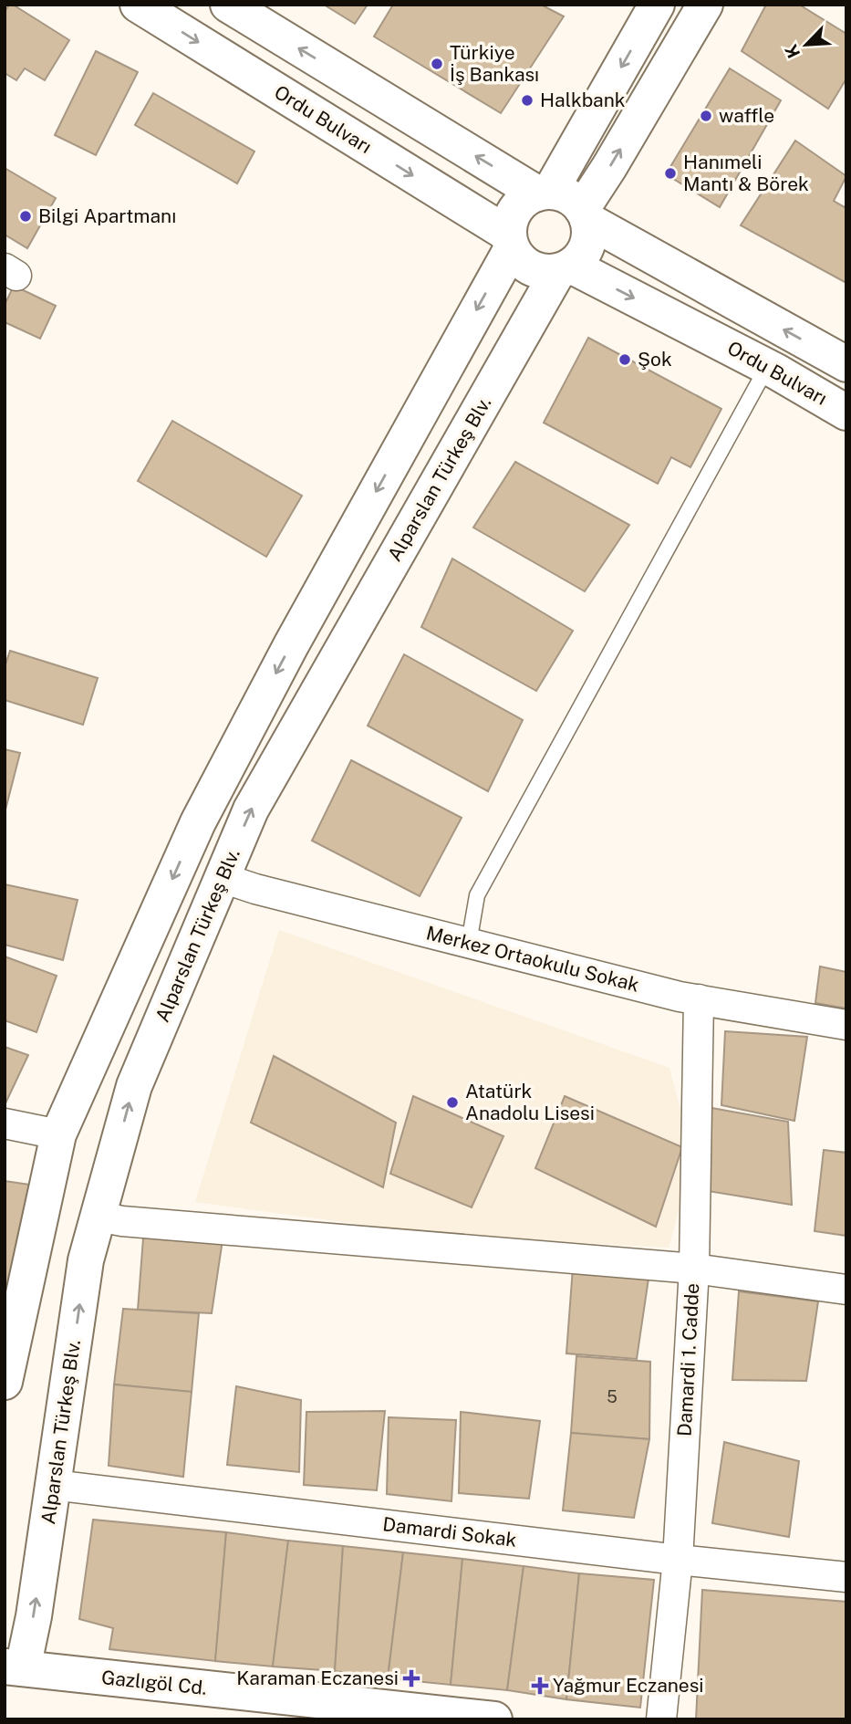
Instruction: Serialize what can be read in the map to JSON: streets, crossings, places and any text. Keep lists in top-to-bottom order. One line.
{"streets":{"street":["Ordu Bulvarı","Alparslan Türkeş Blv.","Merkez Ortaokulu Sokak","Damardi 1. Cadde","Damardi Sokak","Gazlıgöl Cd."]},"crossings":[["Ordu Bulvarı","Alparslan Türkeş Blv."],["Alparslan Türkeş Blv.","Merkez Ortaokulu Sokak"],["Alparslan Türkeş Blv.","Damardi Sokak"],["Alparslan Türkeş Blv.","Gazlıgöl Cd."],["Merkez Ortaokulu Sokak","Damardi 1. Cadde"],["Damardi 1. Cadde","Damardi Sokak"]],"places":{"other":["Türkiye İş Bankası","Halkbank","waffle","Hanımeli Mantı & Börek","Bilgi Apartmanı","Şok","Atatürk Anadolu Lisesi"],"health":["Karaman Eczanesi","Yağmur Eczanesi"]},"house_numbers":["5"],"north":"bottom left"}
